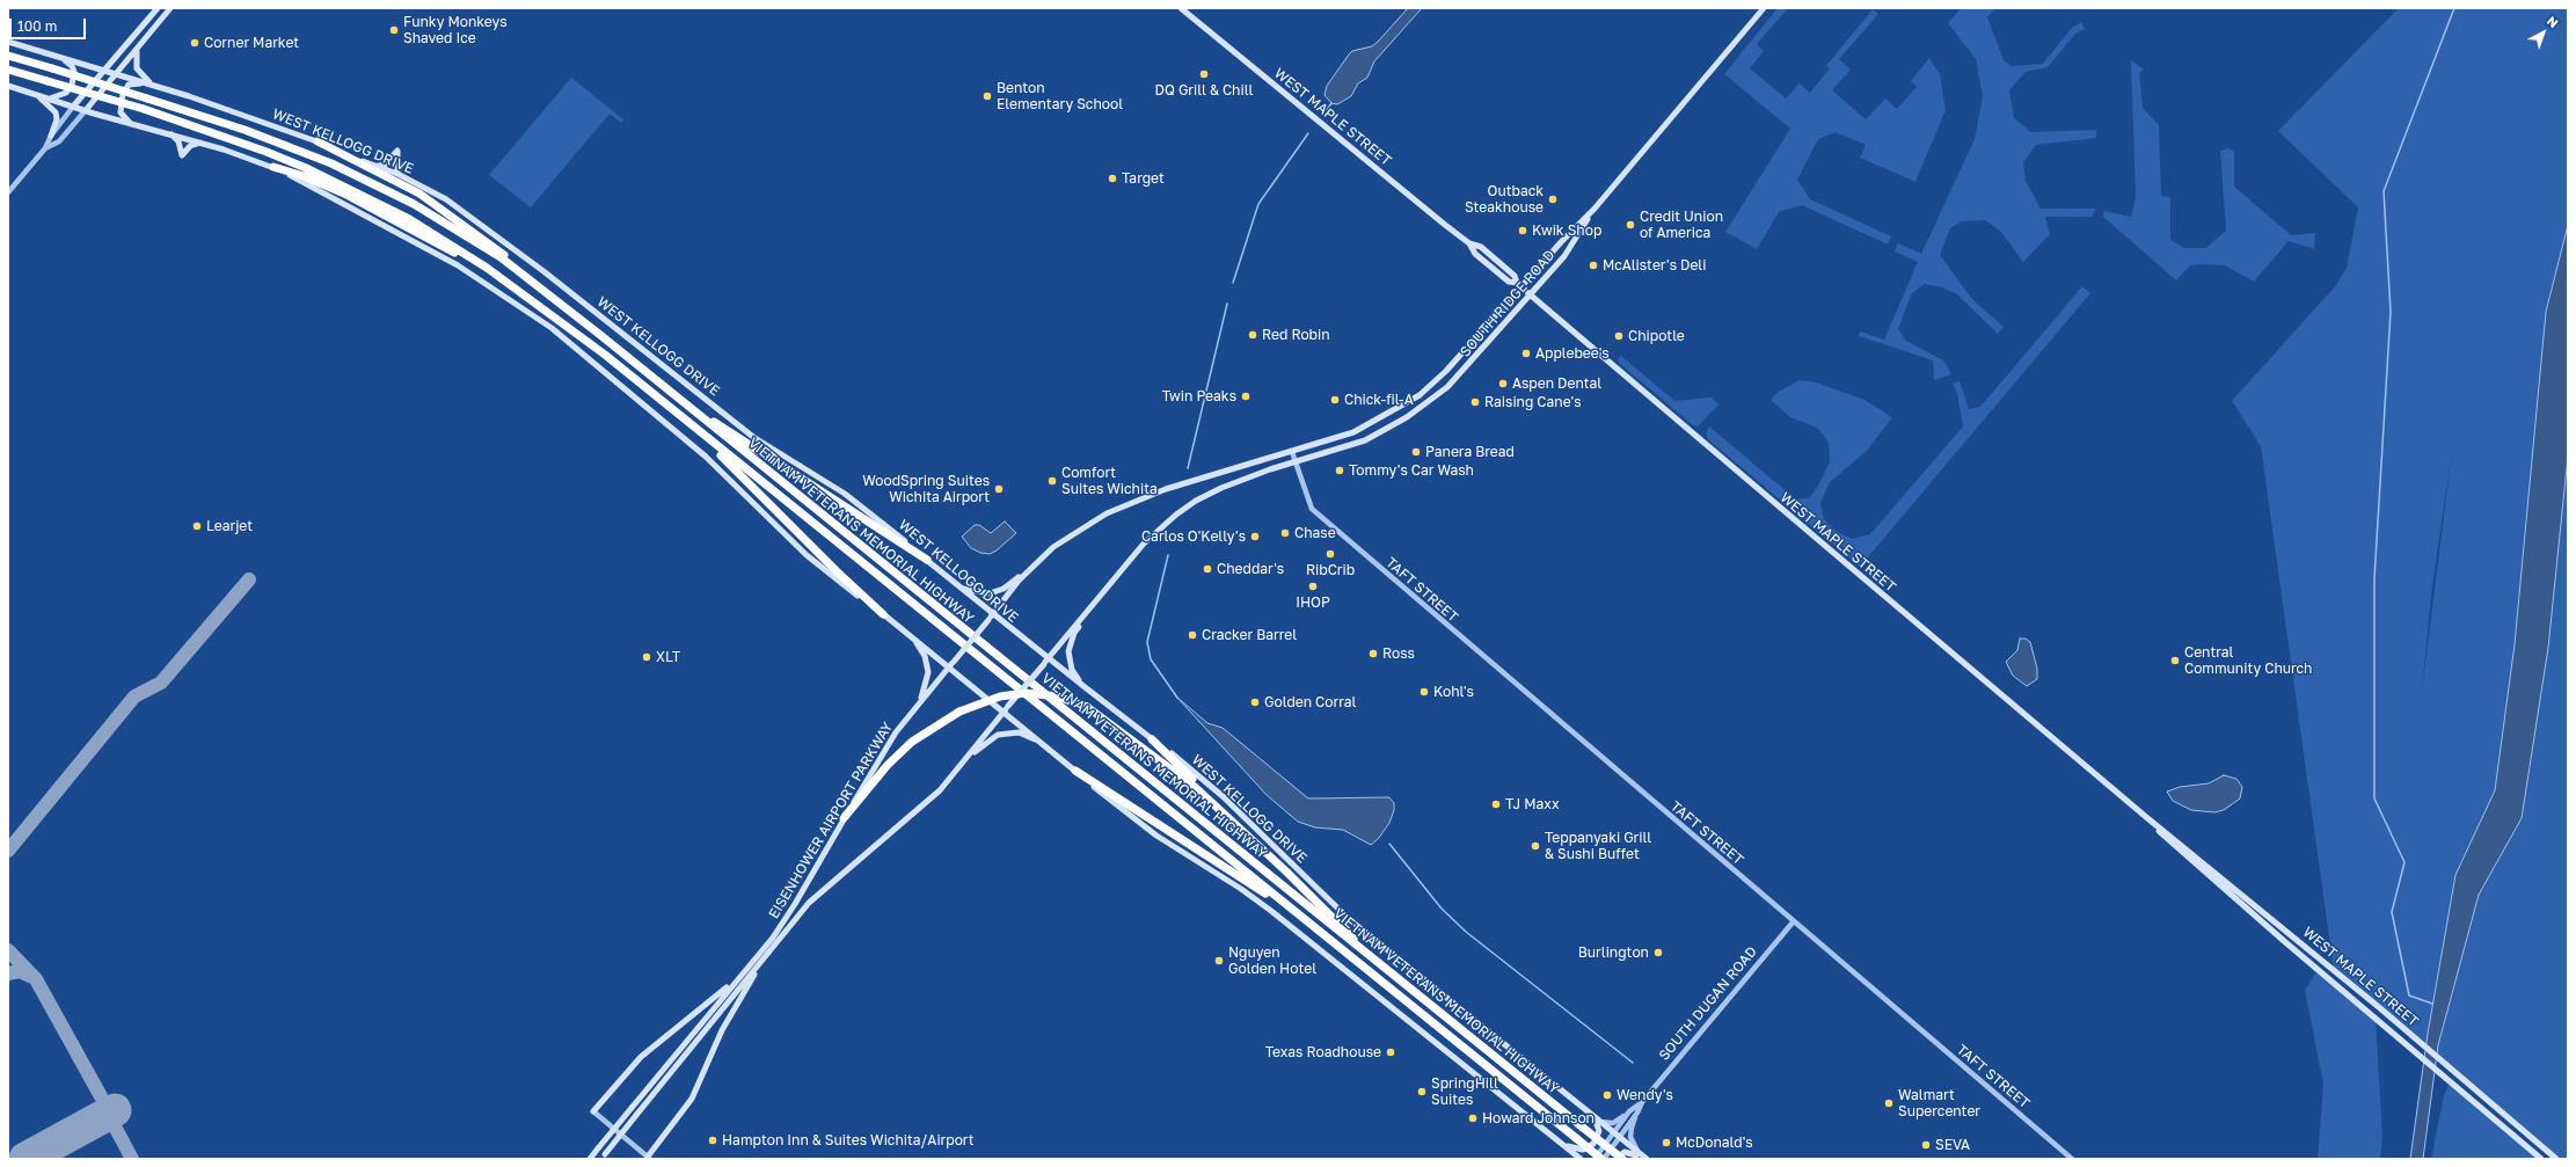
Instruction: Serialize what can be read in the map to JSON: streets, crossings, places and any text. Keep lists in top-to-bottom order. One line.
{"streets":{"highway":["VIETNAM VETERANS MEMORIAL HIGHWAY"],"main road":["WEST MAPLE STREET","WEST KELLOGG DRIVE","SOUTH RIDGE ROAD","EISENHOWER AIRPORT PARKWAY"],"street":["TAFT STREET","SOUTH DUGAN ROAD"]},"crossings":[["WEST MAPLE STREET","SOUTH RIDGE ROAD"],["WEST KELLOGG DRIVE","EISENHOWER AIRPORT PARKWAY"],["WEST KELLOGG DRIVE","SOUTH DUGAN ROAD"],["SOUTH RIDGE ROAD","EISENHOWER AIRPORT PARKWAY"],["VIETNAM VETERANS MEMORIAL HIGHWAY","SOUTH DUGAN ROAD"],["TAFT STREET","EISENHOWER AIRPORT PARKWAY"],["TAFT STREET","SOUTH DUGAN ROAD"]],"places":["Funky Monkeys Shaved Ice","Corner Market","DQ Grill & Chill","Benton Elementary School","Target","Outback Steakhouse","Credit Union of America","Kwik Shop","McAlister's Deli","Red Robin","Chipotle","Applebee's","Aspen Dental","Twin Peaks","Chick-fil-A","Raising Cane's","Panera Bread","Tommy's Car Wash","Comfort Suites Wichita","WoodSpring Suites Wichita Airport","Learjet","Chase","Carlos O'Kelly's","RibCrib","Cheddar's","IHOP","Cracker Barrel","Ross","XLT","Central Community Church","Kohl's","Golden Corral","TJ Maxx","Teppanyaki Grill & Sushi Buffet","Burlington","Nguyen Golden Hotel","Texas Roadhouse","SpringHill Suites","Wendy's","Walmart Supercenter","Howard Johnson","Hampton Inn & Suites Wichita/Airport","McDonald's","SEVA"],"scale_bar":"100 m","north":"top right"}
